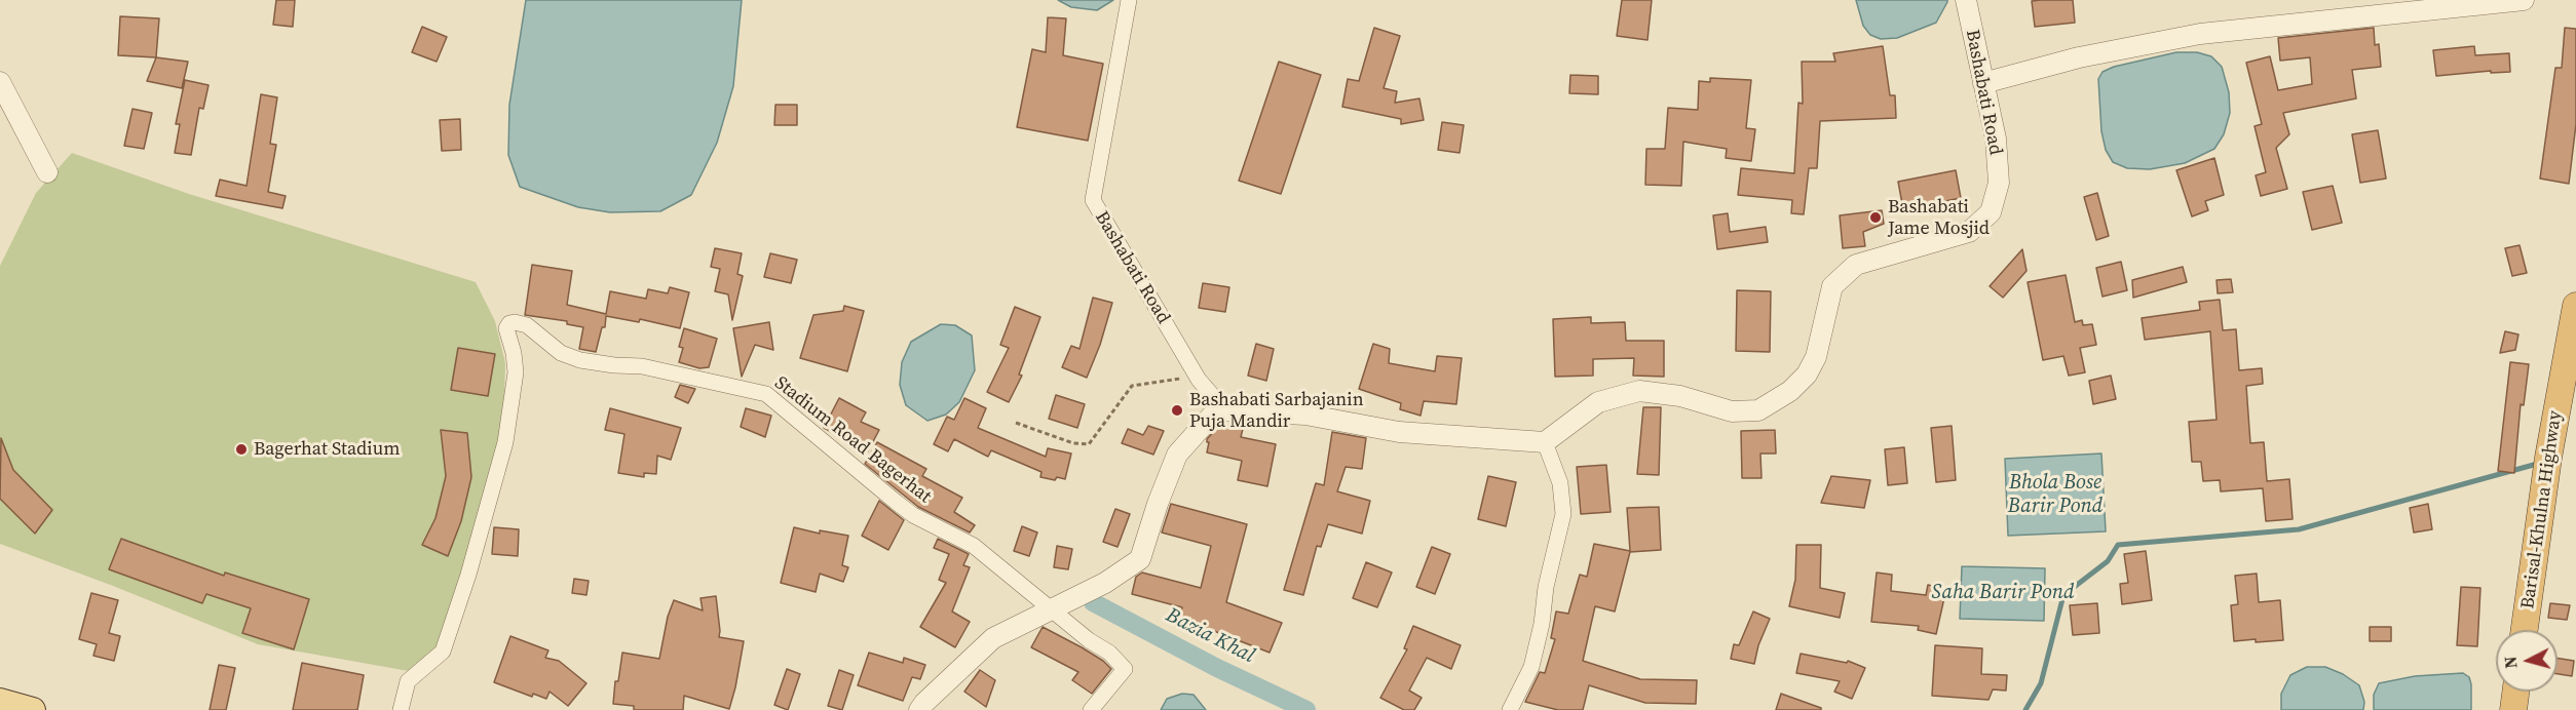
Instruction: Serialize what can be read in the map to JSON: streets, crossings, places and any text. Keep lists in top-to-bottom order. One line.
{"streets":{"highway":["Barisal-Khulna Highway"],"street":["Bashabati Road","Stadium Road Bagerhat"]},"water":["Bhola Bose Barir Pond","Saha Barir Pond","Bazia Khal"],"places":["Bashabati Jame Mosjid","Bashabati Sarbajanin Puja Mandir","Bagerhat Stadium"],"north":"left"}
